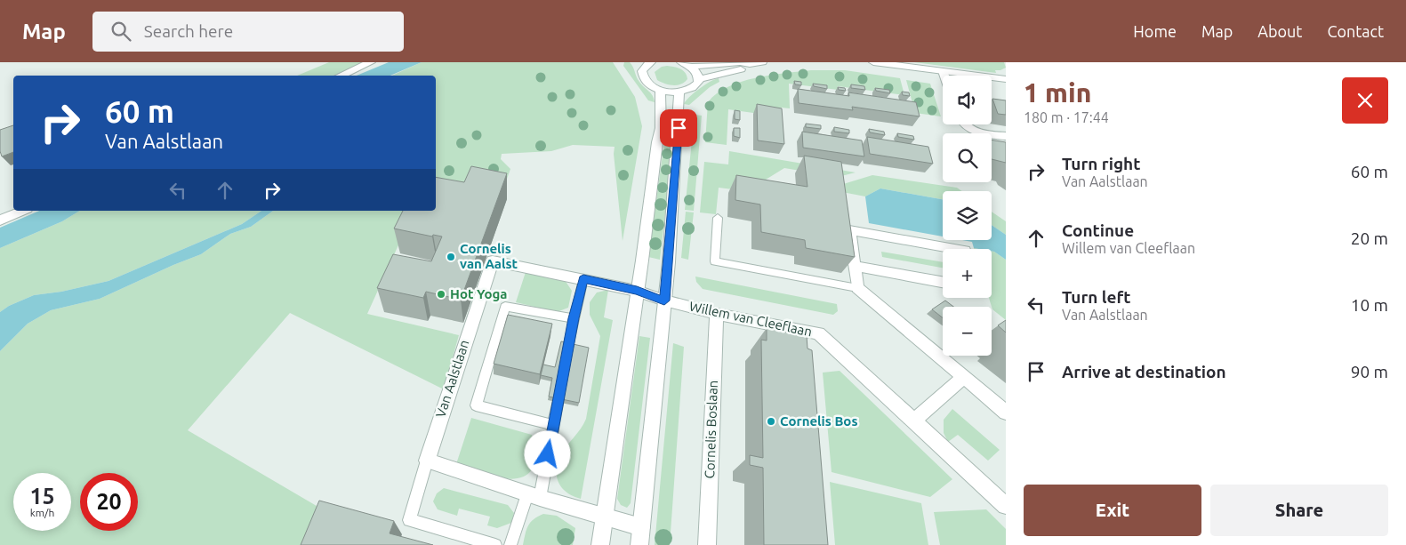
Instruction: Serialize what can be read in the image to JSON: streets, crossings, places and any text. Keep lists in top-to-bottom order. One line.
{"streets":{"street":["Willem van Cleeflaan","Van Aalstlaan","Cornelis Boslaan"]},"crossings":[["Willem van Cleeflaan","Van Aalstlaan"],["Willem van Cleeflaan","Cornelis Boslaan"]],"places":["Cornelis van Aalst","Hot Yoga","Cornelis Bos"],"page":{"header":"Map","search":"Search here","nav":["Home","Map","About","Contact"],"heading":["1 min","180 m · 17:44"],"map_buttons":["+","−"],"turn":["60 m","Van Aalstlaan"],"list":[{"name":"Turn right","note":"Van Aalstlaan","value":"60 m"},{"name":"Continue","note":"Willem van Cleeflaan","value":"20 m"},{"name":"Turn left","note":"Van Aalstlaan","value":"10 m"},{"name":"Arrive at destination","value":"90 m"}],"speed":"15 km/h","limit":"20","buttons":["Exit","Share"]}}
